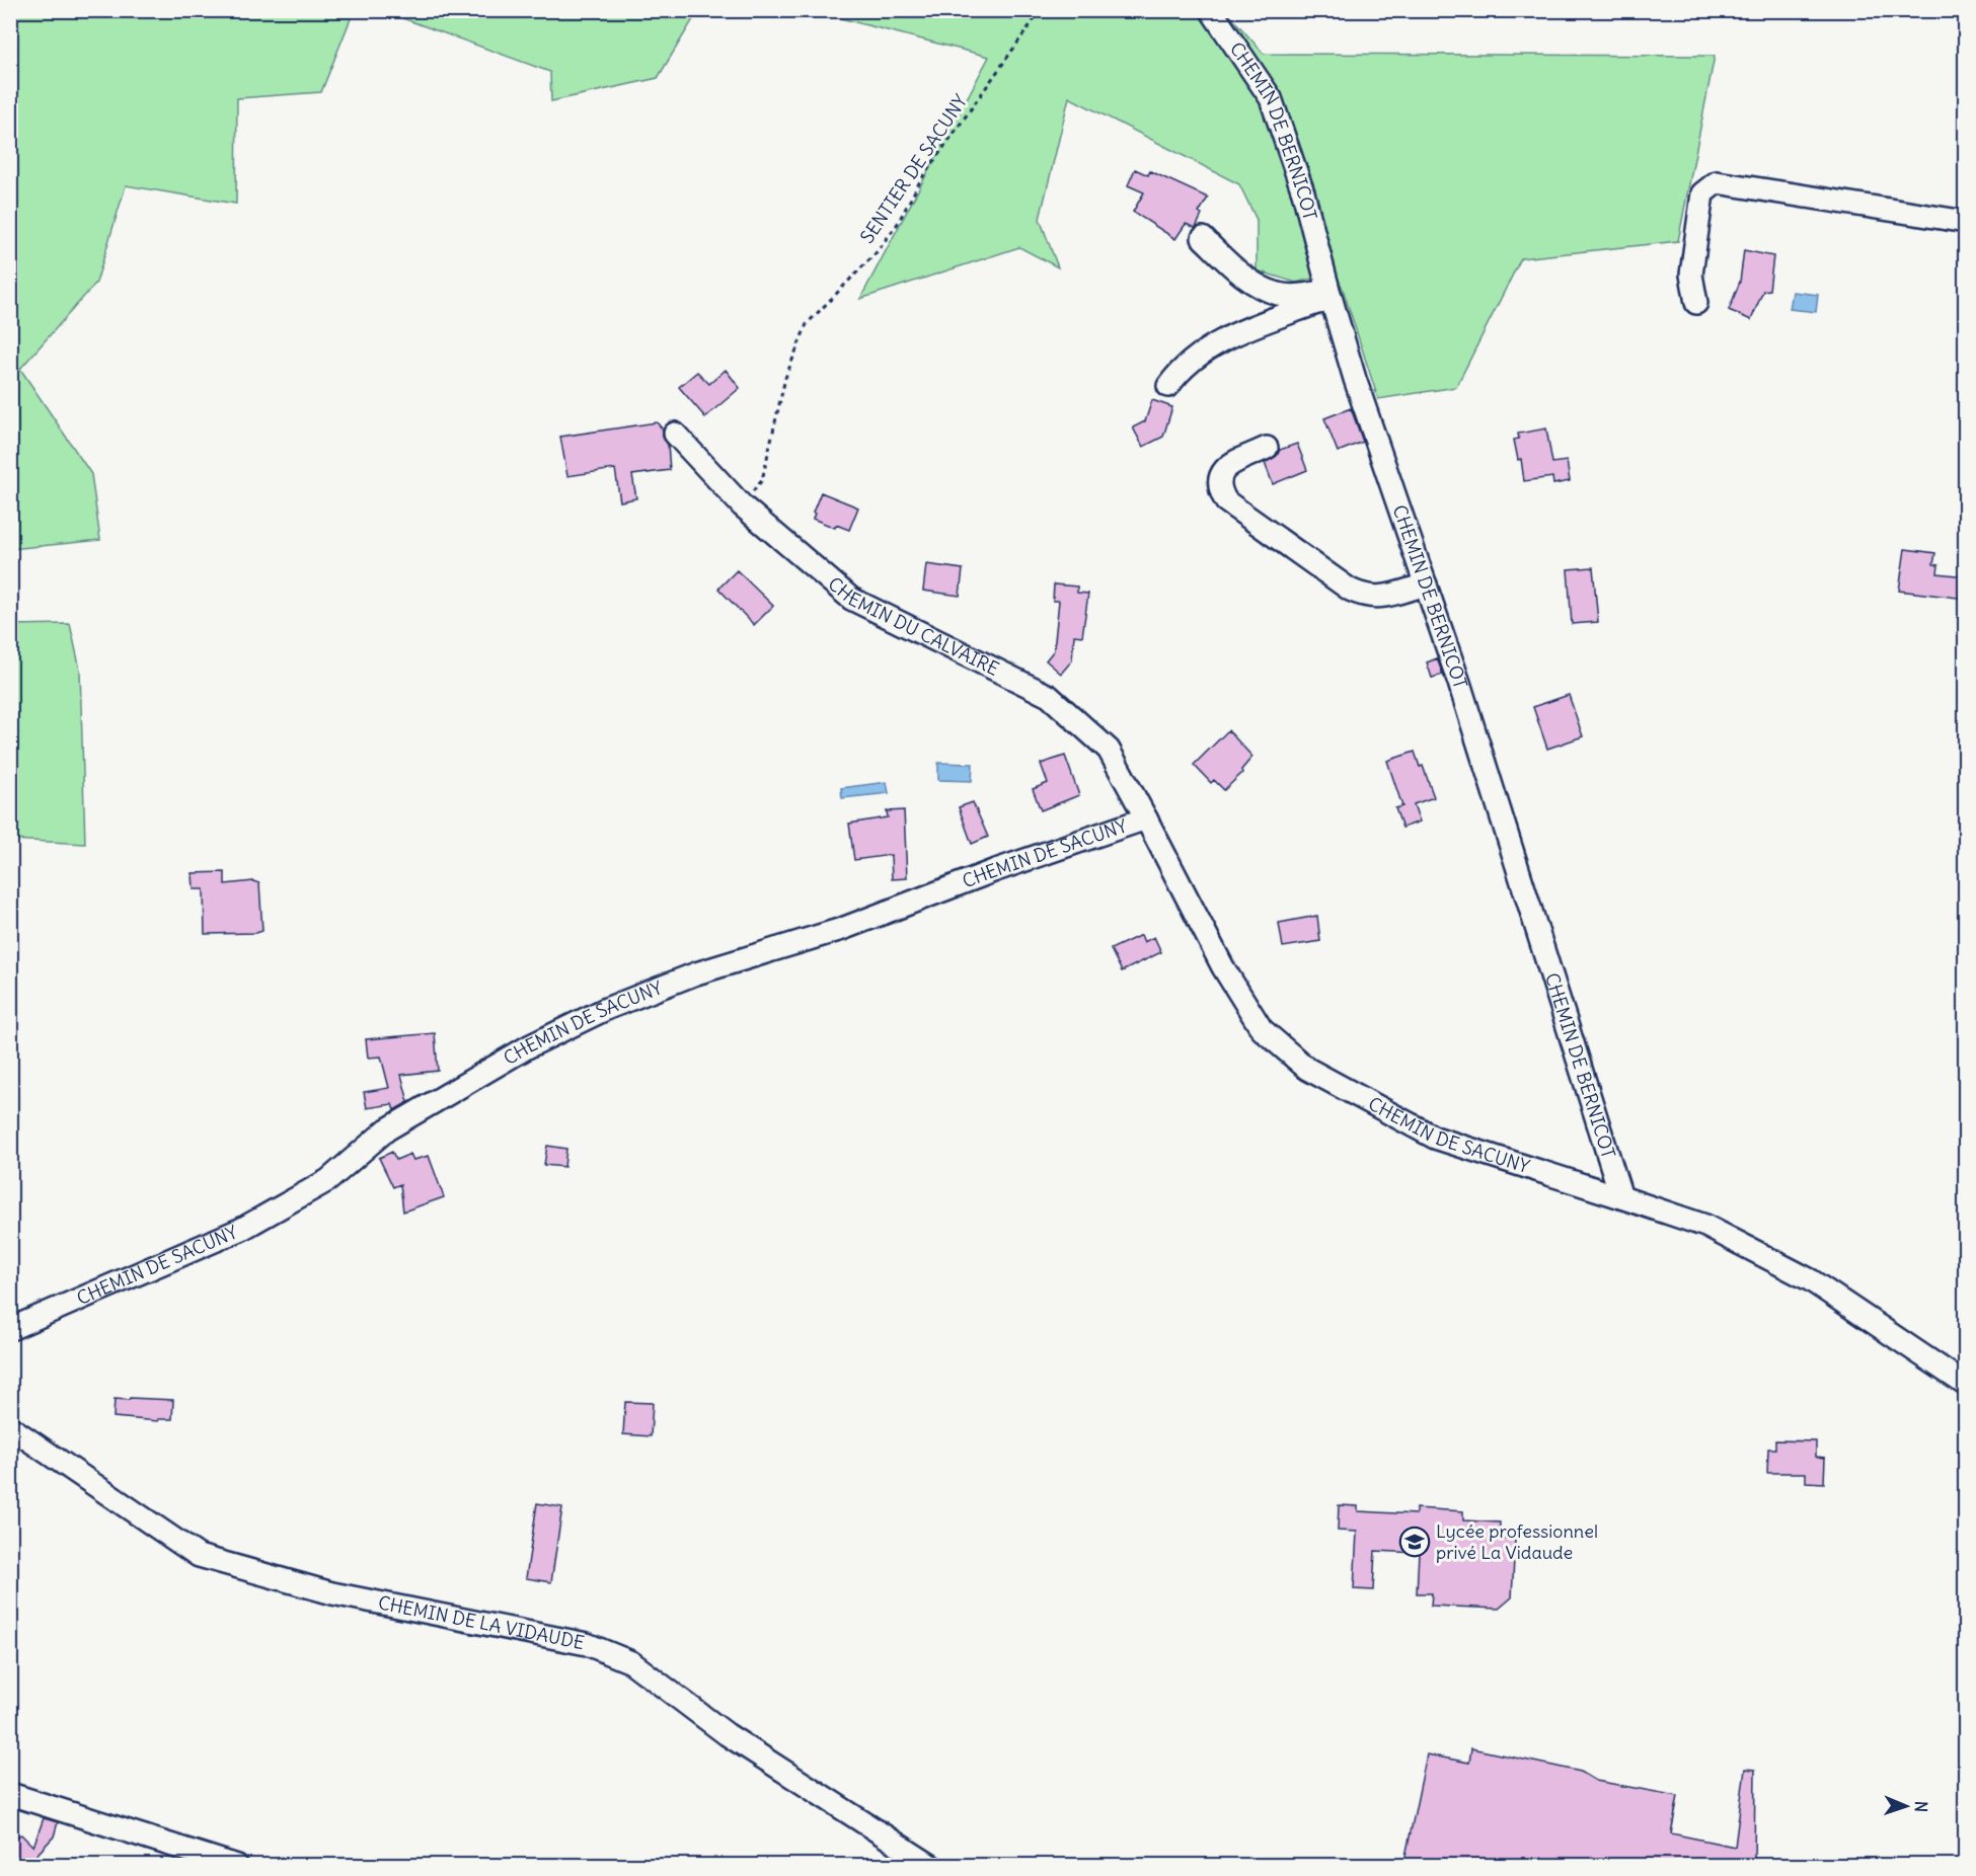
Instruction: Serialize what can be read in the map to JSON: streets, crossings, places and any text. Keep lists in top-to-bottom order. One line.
{"streets":{"street":["CHEMIN DE BERNICOT","CHEMIN DU CALVAIRE","CHEMIN DE SACUNY","CHEMIN DE LA VIDAUDE"],"path":["SENTIER DE SACUNY"]},"crossings":[["CHEMIN DE BERNICOT","CHEMIN DE SACUNY"],["SENTIER DE SACUNY","CHEMIN DU CALVAIRE"],["CHEMIN DU CALVAIRE","CHEMIN DE SACUNY"]],"places":{"school or university":["Lycée professionnel privé La Vidaude"]},"north":"right"}
